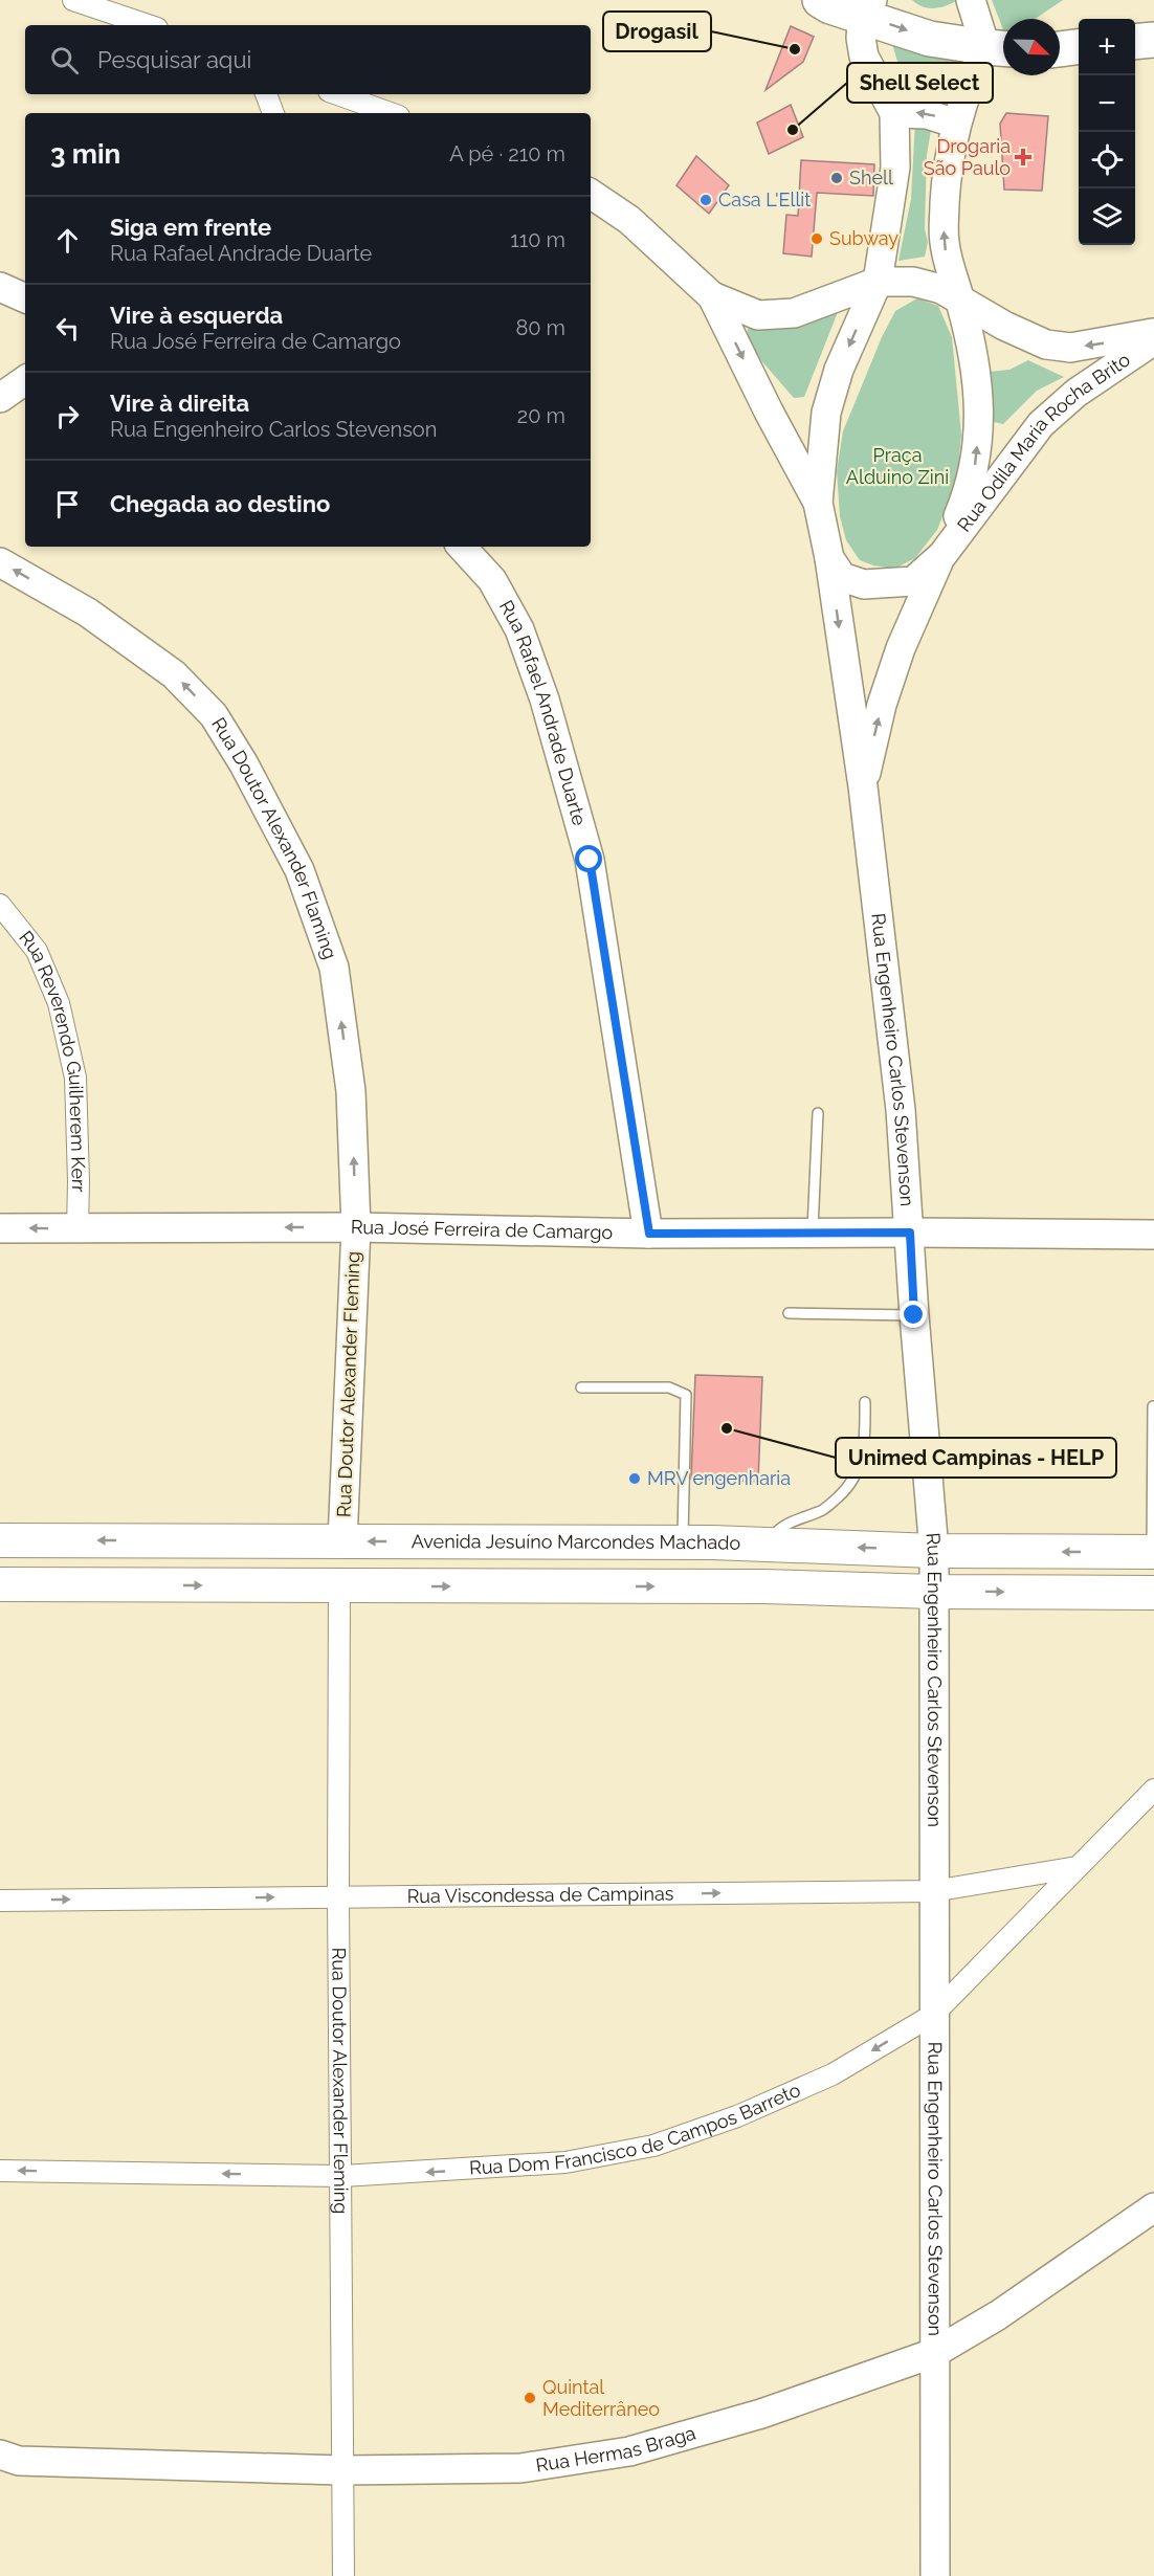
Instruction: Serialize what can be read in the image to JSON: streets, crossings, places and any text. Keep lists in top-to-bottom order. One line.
{"streets":{"main road":["Avenida Jesuíno Marcondes Machado"],"street":["Rua Odila Maria Rocha Brito","Rua Rafael Andrade Duarte","Rua Doutor Alexander Flaming","Rua Engenheiro Carlos Stevenson","Rua Reverendo Guilherem Kerr","Rua José Ferreira de Camargo","Rua Doutor Alexander Fleming","Rua Viscondessa de Campinas","Rua Dom Francisco de Campos Barreto","Rua Hermas Braga"]},"crossings":[["Rua Odila Maria Rocha Brito","Rua Engenheiro Carlos Stevenson"],["Rua Rafael Andrade Duarte","Rua José Ferreira de Camargo"],["Rua Doutor Alexander Flaming","Rua José Ferreira de Camargo"],["Rua Doutor Alexander Flaming","Rua Doutor Alexander Fleming"],["Rua Engenheiro Carlos Stevenson","Rua José Ferreira de Camargo"],["Rua Engenheiro Carlos Stevenson","Avenida Jesuíno Marcondes Machado"],["Rua Engenheiro Carlos Stevenson","Rua Viscondessa de Campinas"],["Rua Engenheiro Carlos Stevenson","Rua Dom Francisco de Campos Barreto"],["Rua Engenheiro Carlos Stevenson","Rua Hermas Braga"],["Rua Reverendo Guilherem Kerr","Rua José Ferreira de Camargo"],["Rua José Ferreira de Camargo","Rua Doutor Alexander Fleming"],["Rua Doutor Alexander Fleming","Avenida Jesuíno Marcondes Machado"],["Rua Doutor Alexander Fleming","Rua Viscondessa de Campinas"],["Rua Doutor Alexander Fleming","Rua Dom Francisco de Campos Barreto"],["Rua Doutor Alexander Fleming","Rua Hermas Braga"],["Rua Viscondessa de Campinas","Rua Dom Francisco de Campos Barreto"]],"one_way":["Rua Doutor Alexander Flaming","Rua Viscondessa de Campinas","Rua Dom Francisco de Campos Barreto"],"parks":["Praça Alduino Zini"],"places":{"other":["Drogasil","Shell Select","Shell","Casa L'Ellit","Subway","Unimed Campinas - HELP","MRV engenharia","Quintal Mediterrâneo"],"health":["Drogaria São Paulo"]},"north":"bottom right","page":{"map_buttons":["+","−"],"search":"Pesquisar aqui","heading":["3 min","A pé · 210 m"],"list":[["Siga em frente","Rua Rafael Andrade Duarte","110 m"],["Vire à esquerda","Rua José Ferreira de Camargo","80 m"],["Vire à direita","Rua Engenheiro Carlos Stevenson","20 m"],"Chegada ao destino"]}}
